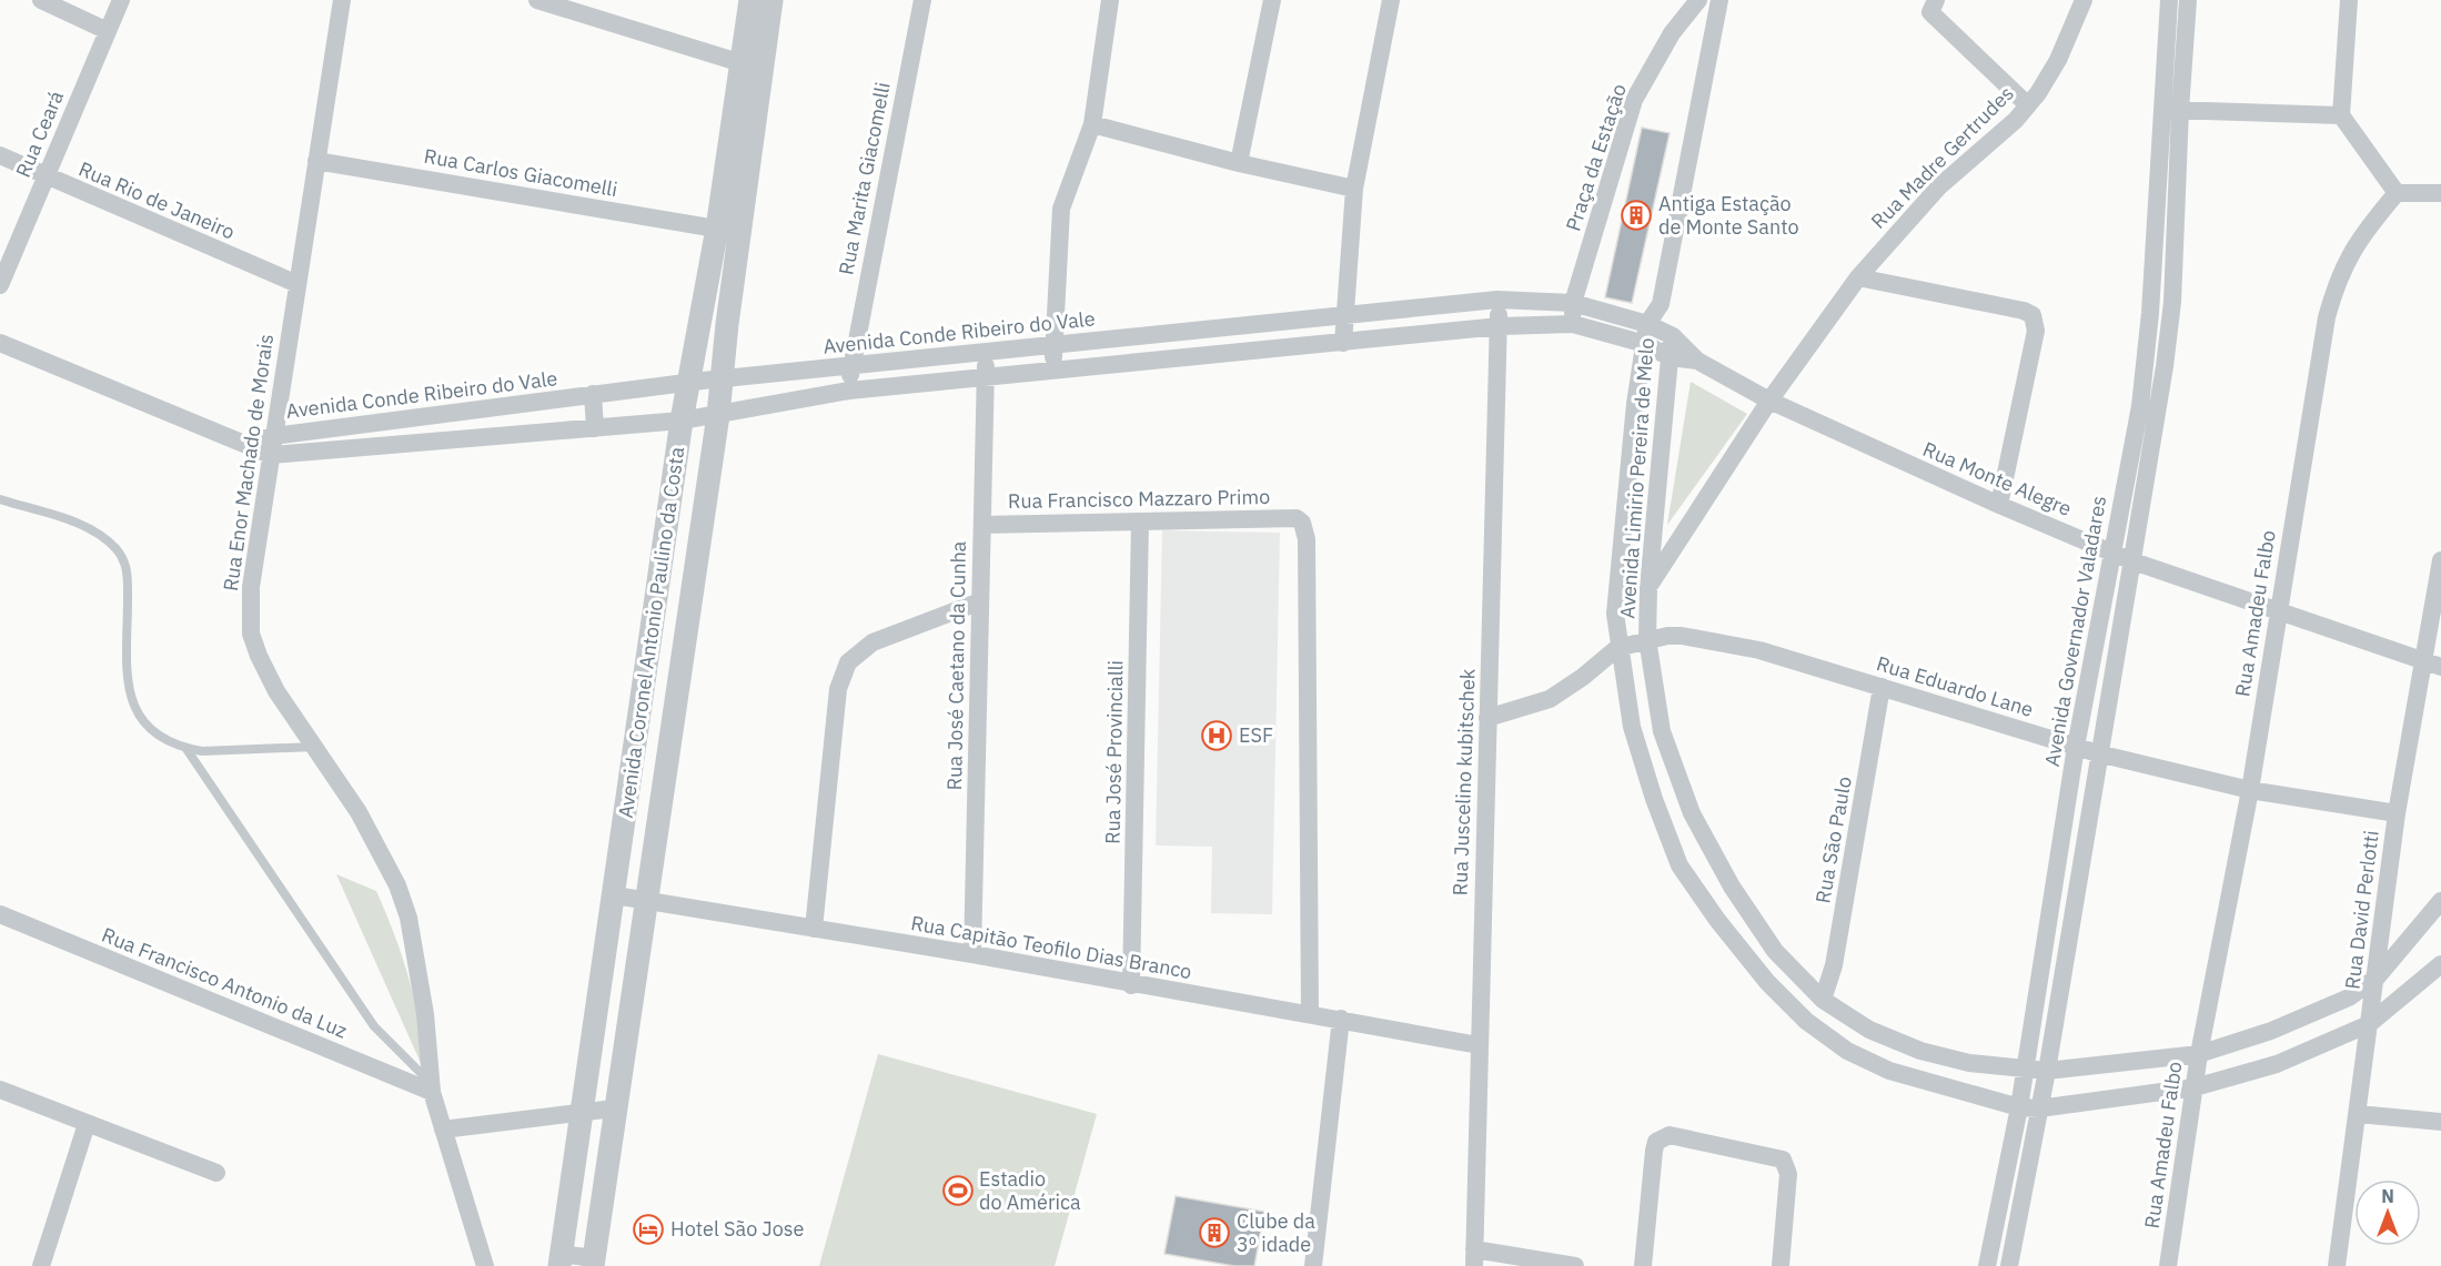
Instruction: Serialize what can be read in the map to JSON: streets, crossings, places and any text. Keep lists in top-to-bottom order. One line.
{"streets":{"street":["Rua Ceará","Praça da Estação","Rua Madre Gertrudes","Rua Carlos Giacomelli","Rua Marita Giacomelli","Rua Rio de Janeiro","Avenida Conde Ribeiro do Vale","Rua Enor Machado de Morais","Avenida Limirio Pereira de Melo","Rua Monte Alegre","Rua Francisco Mazzaro Primo","Rua Amadeu Falbo","Avenida Governador Valadares","Avenida Coronel Antonio Paulino da Costa","Rua José Caetano da Cunha","Rua Eduardo Lane","Rua José Provincialli","Rua Juscelino kubitschek","Rua São Paulo","Rua David Perlotti","Rua Capitão Teofilo Dias Branco","Rua Francisco Antonio da Luz"]},"crossings":[["Rua Ceará","Rua Rio de Janeiro"],["Praça da Estação","Avenida Conde Ribeiro do Vale"],["Rua Madre Gertrudes","Avenida Limirio Pereira de Melo"],["Rua Madre Gertrudes","Rua Monte Alegre"],["Rua Carlos Giacomelli","Rua Enor Machado de Morais"],["Rua Carlos Giacomelli","Avenida Coronel Antonio Paulino da Costa"],["Rua Marita Giacomelli","Avenida Conde Ribeiro do Vale"],["Rua Rio de Janeiro","Rua Enor Machado de Morais"],["Avenida Conde Ribeiro do Vale","Rua Enor Machado de Morais"],["Avenida Conde Ribeiro do Vale","Avenida Limirio Pereira de Melo"],["Avenida Conde Ribeiro do Vale","Rua Monte Alegre"],["Avenida Conde Ribeiro do Vale","Avenida Coronel Antonio Paulino da Costa"],["Avenida Conde Ribeiro do Vale","Rua José Caetano da Cunha"],["Avenida Conde Ribeiro do Vale","Rua Juscelino kubitschek"],["Rua Enor Machado de Morais","Rua Francisco Antonio da Luz"],["Avenida Limirio Pereira de Melo","Rua Monte Alegre"],["Avenida Limirio Pereira de Melo","Rua Amadeu Falbo"],["Avenida Limirio Pereira de Melo","Avenida Governador Valadares"],["Avenida Limirio Pereira de Melo","Rua Eduardo Lane"],["Avenida Limirio Pereira de Melo","Rua São Paulo"],["Avenida Limirio Pereira de Melo","Rua David Perlotti"],["Rua Monte Alegre","Rua Amadeu Falbo"],["Rua Monte Alegre","Avenida Governador Valadares"],["Rua Monte Alegre","Rua David Perlotti"],["Rua Francisco Mazzaro Primo","Rua José Caetano da Cunha"],["Rua Francisco Mazzaro Primo","Rua José Provincialli"],["Rua Francisco Mazzaro Primo","Rua Capitão Teofilo Dias Branco"],["Rua Amadeu Falbo","Rua Eduardo Lane"],["Avenida Governador Valadares","Rua Eduardo Lane"],["Avenida Coronel Antonio Paulino da Costa","Rua Capitão Teofilo Dias Branco"],["Rua José Caetano da Cunha","Rua Capitão Teofilo Dias Branco"],["Rua Eduardo Lane","Rua São Paulo"],["Rua Eduardo Lane","Rua David Perlotti"],["Rua José Provincialli","Rua Capitão Teofilo Dias Branco"],["Rua Juscelino kubitschek","Rua Capitão Teofilo Dias Branco"]],"places":{"building":["Antiga Estação de Monte Santo","Clube da 3º idade"],"hospital":["ESF"],"sports":["Estadio do América"],"hotel":["Hotel São Jose"]},"north":"top"}
